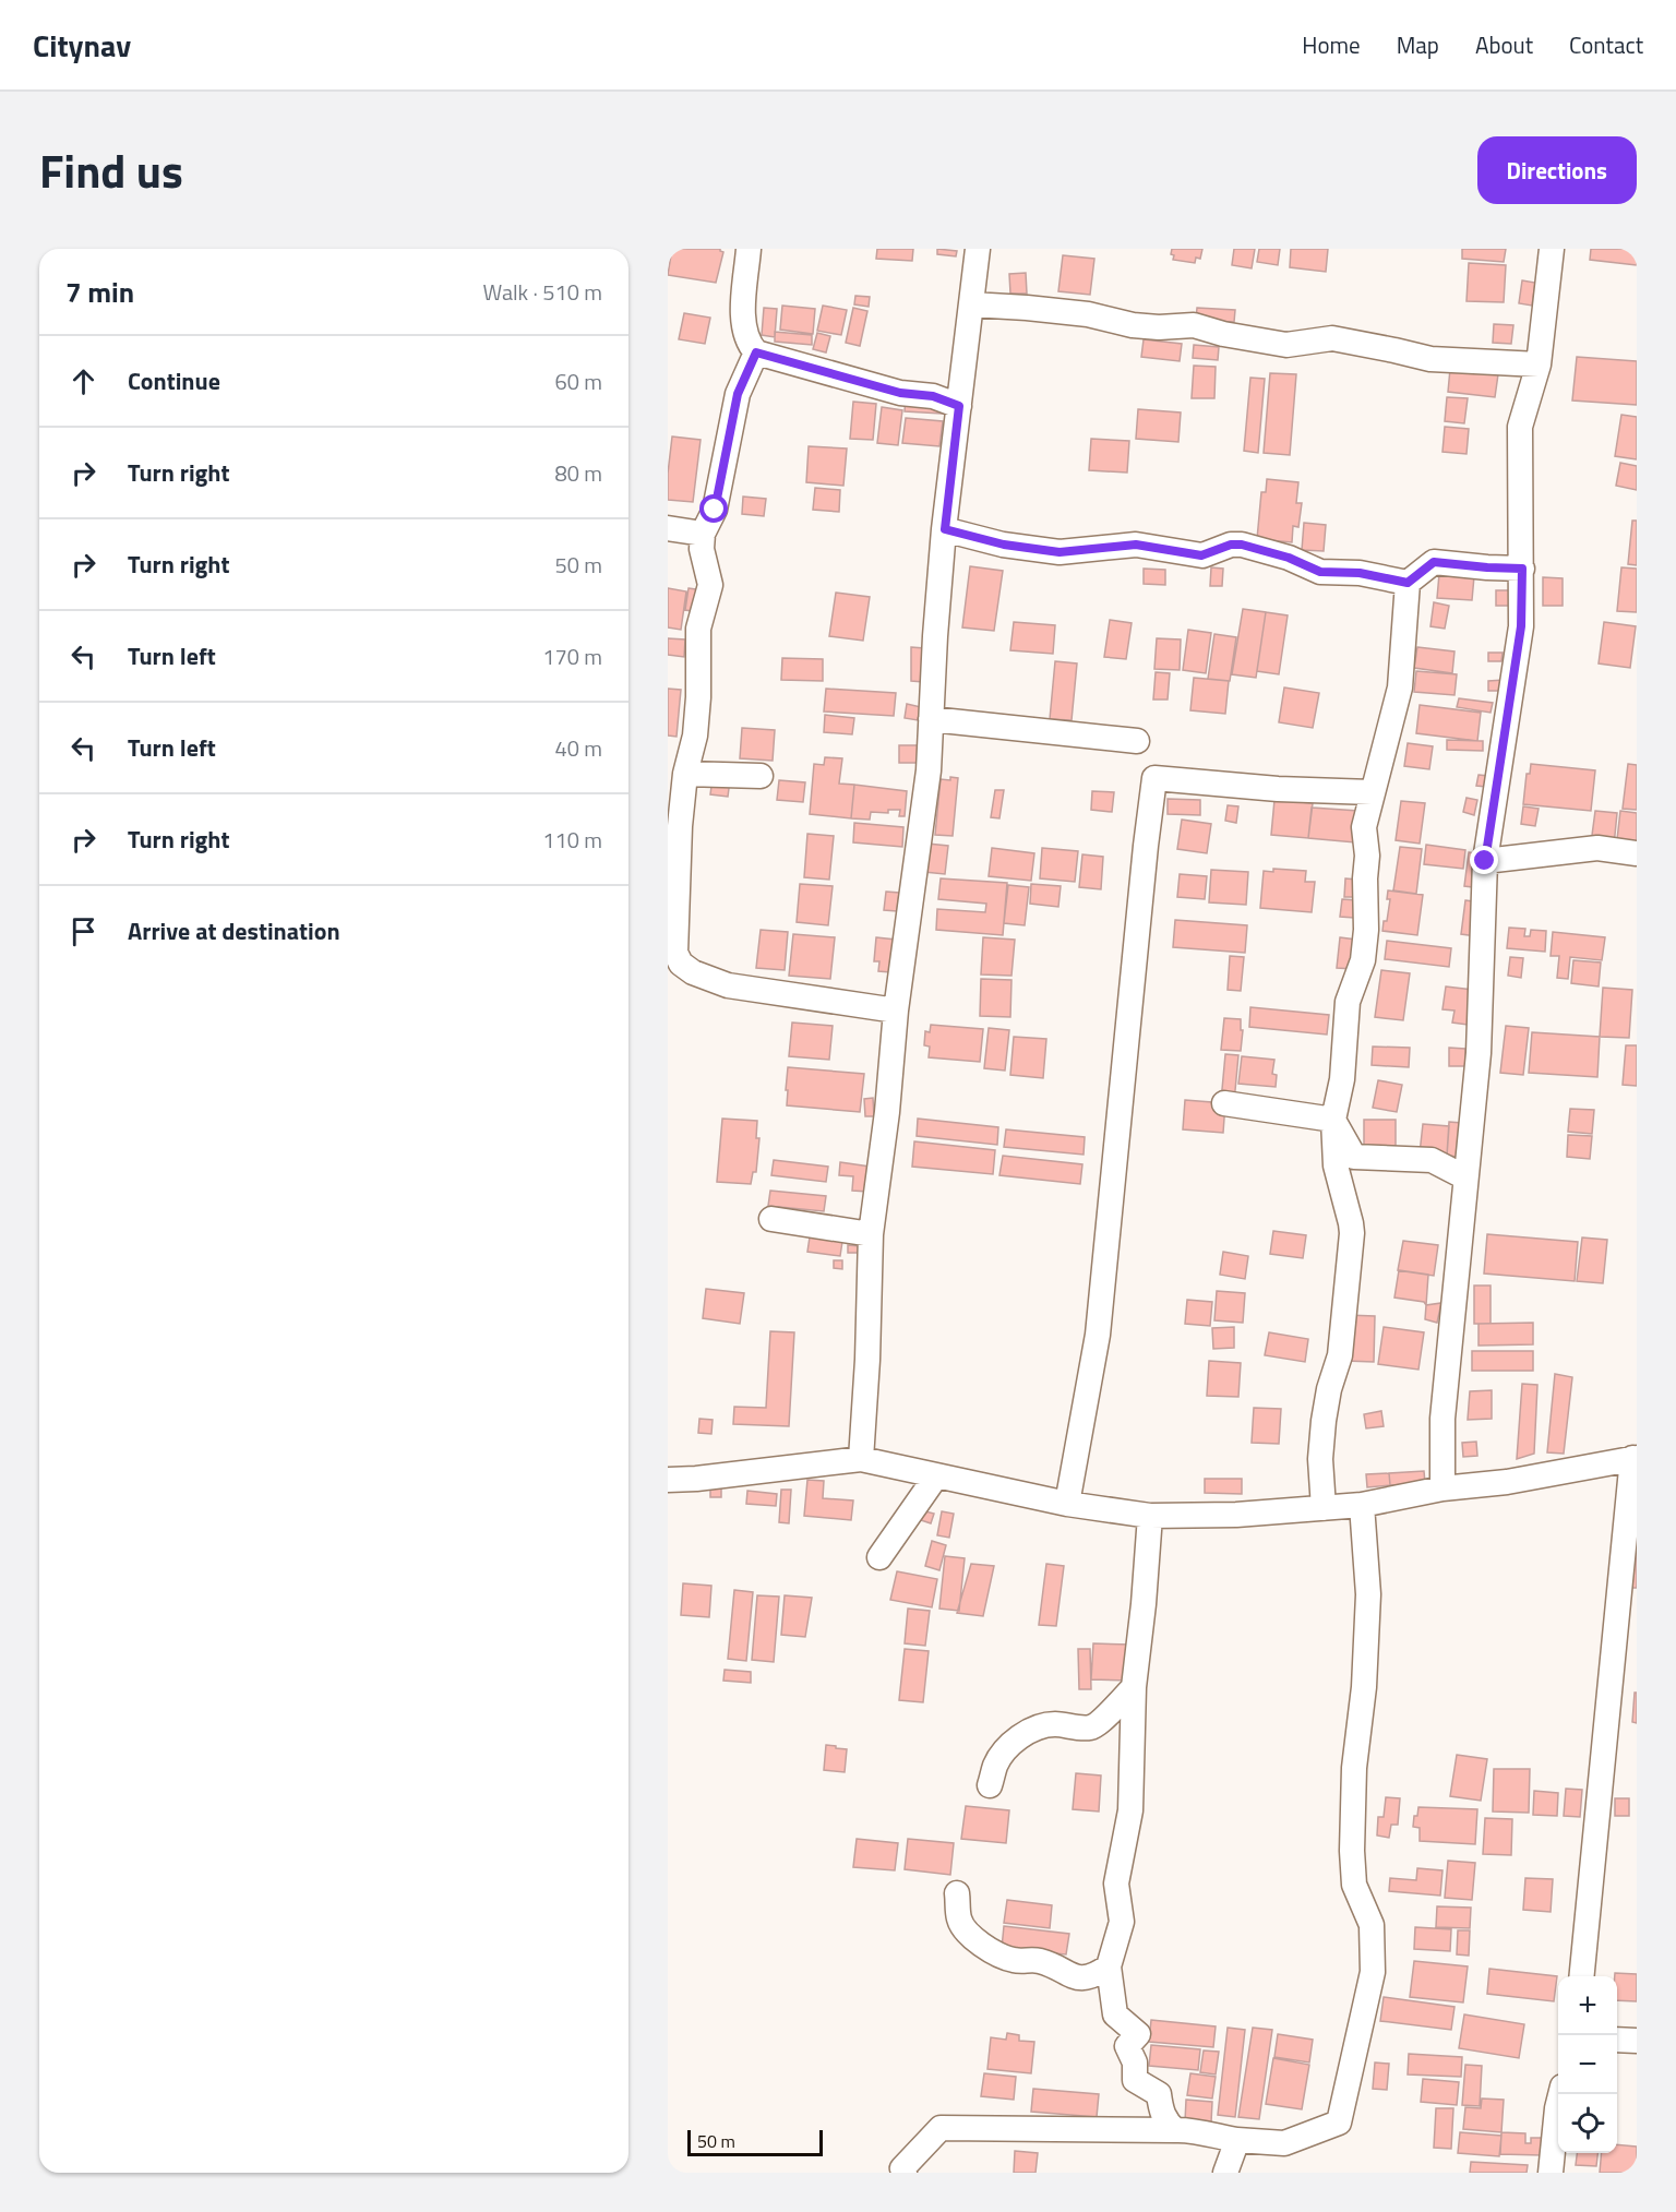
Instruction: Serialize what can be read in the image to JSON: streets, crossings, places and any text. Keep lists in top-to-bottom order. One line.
{"scale_bar":"50 m","page":{"header":"Citynav","nav":["Home","Map","About","Contact"],"title":"Find us","buttons":"Directions","heading":["7 min","Walk · 510 m"],"list":[["Continue","60 m"],["Turn right","80 m"],["Turn right","50 m"],["Turn left","170 m"],["Turn left","40 m"],["Turn right","110 m"],"Arrive at destination"],"map_buttons":["+","−"],"scale":"50 m"}}
